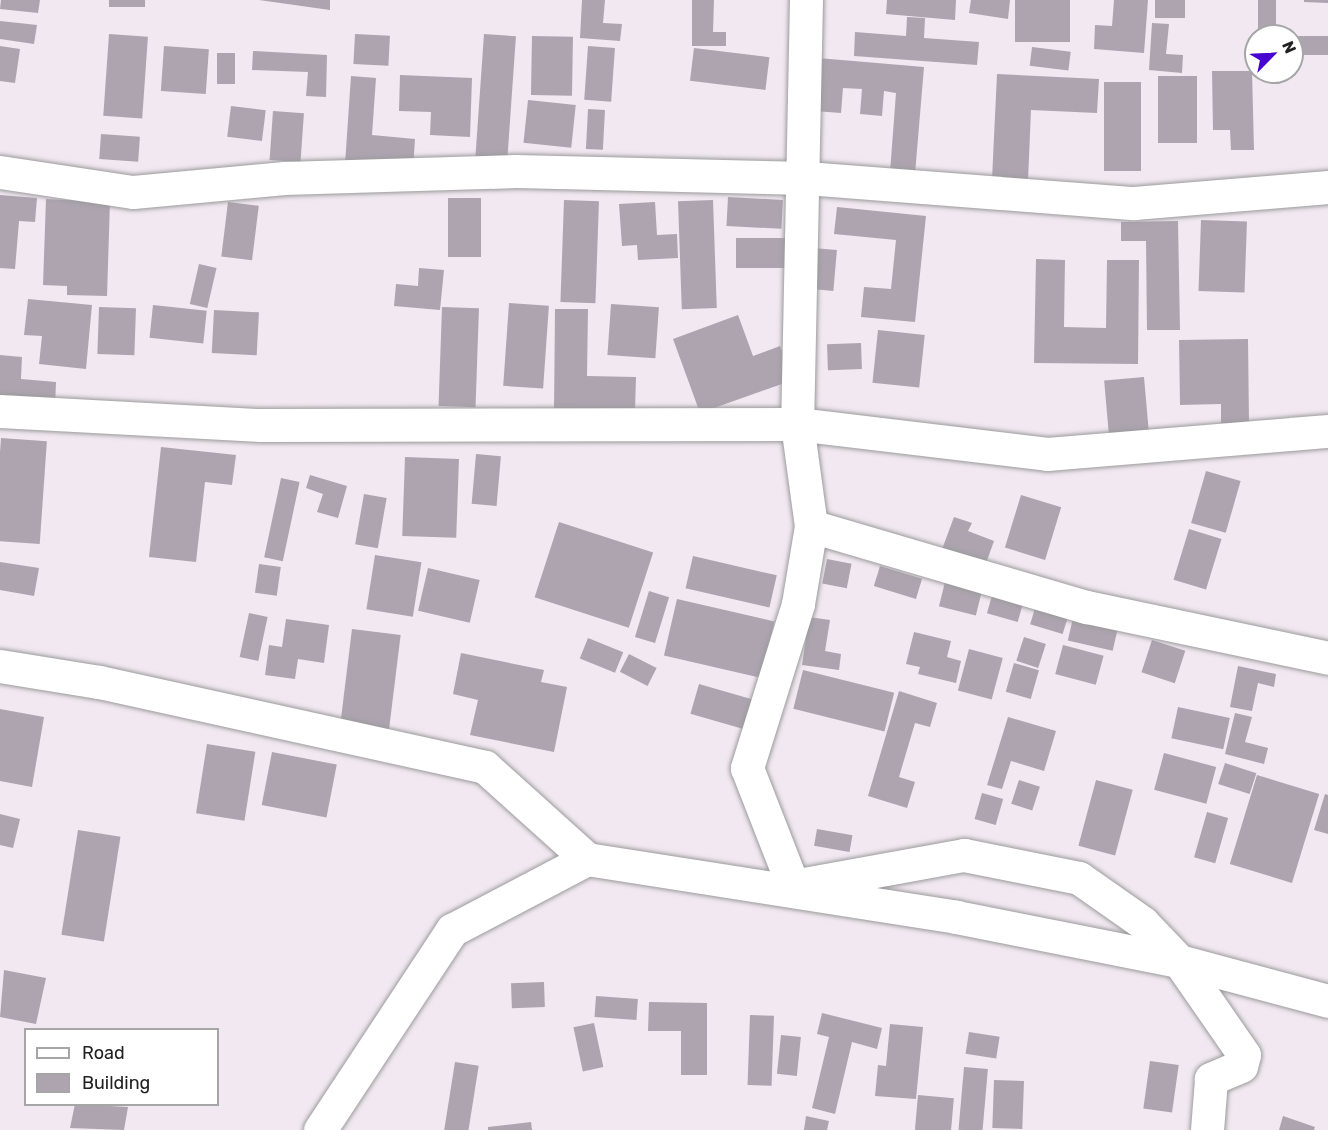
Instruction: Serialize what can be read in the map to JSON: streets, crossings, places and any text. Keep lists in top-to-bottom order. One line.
{"legend":["Road","Building"],"north":"top right"}
